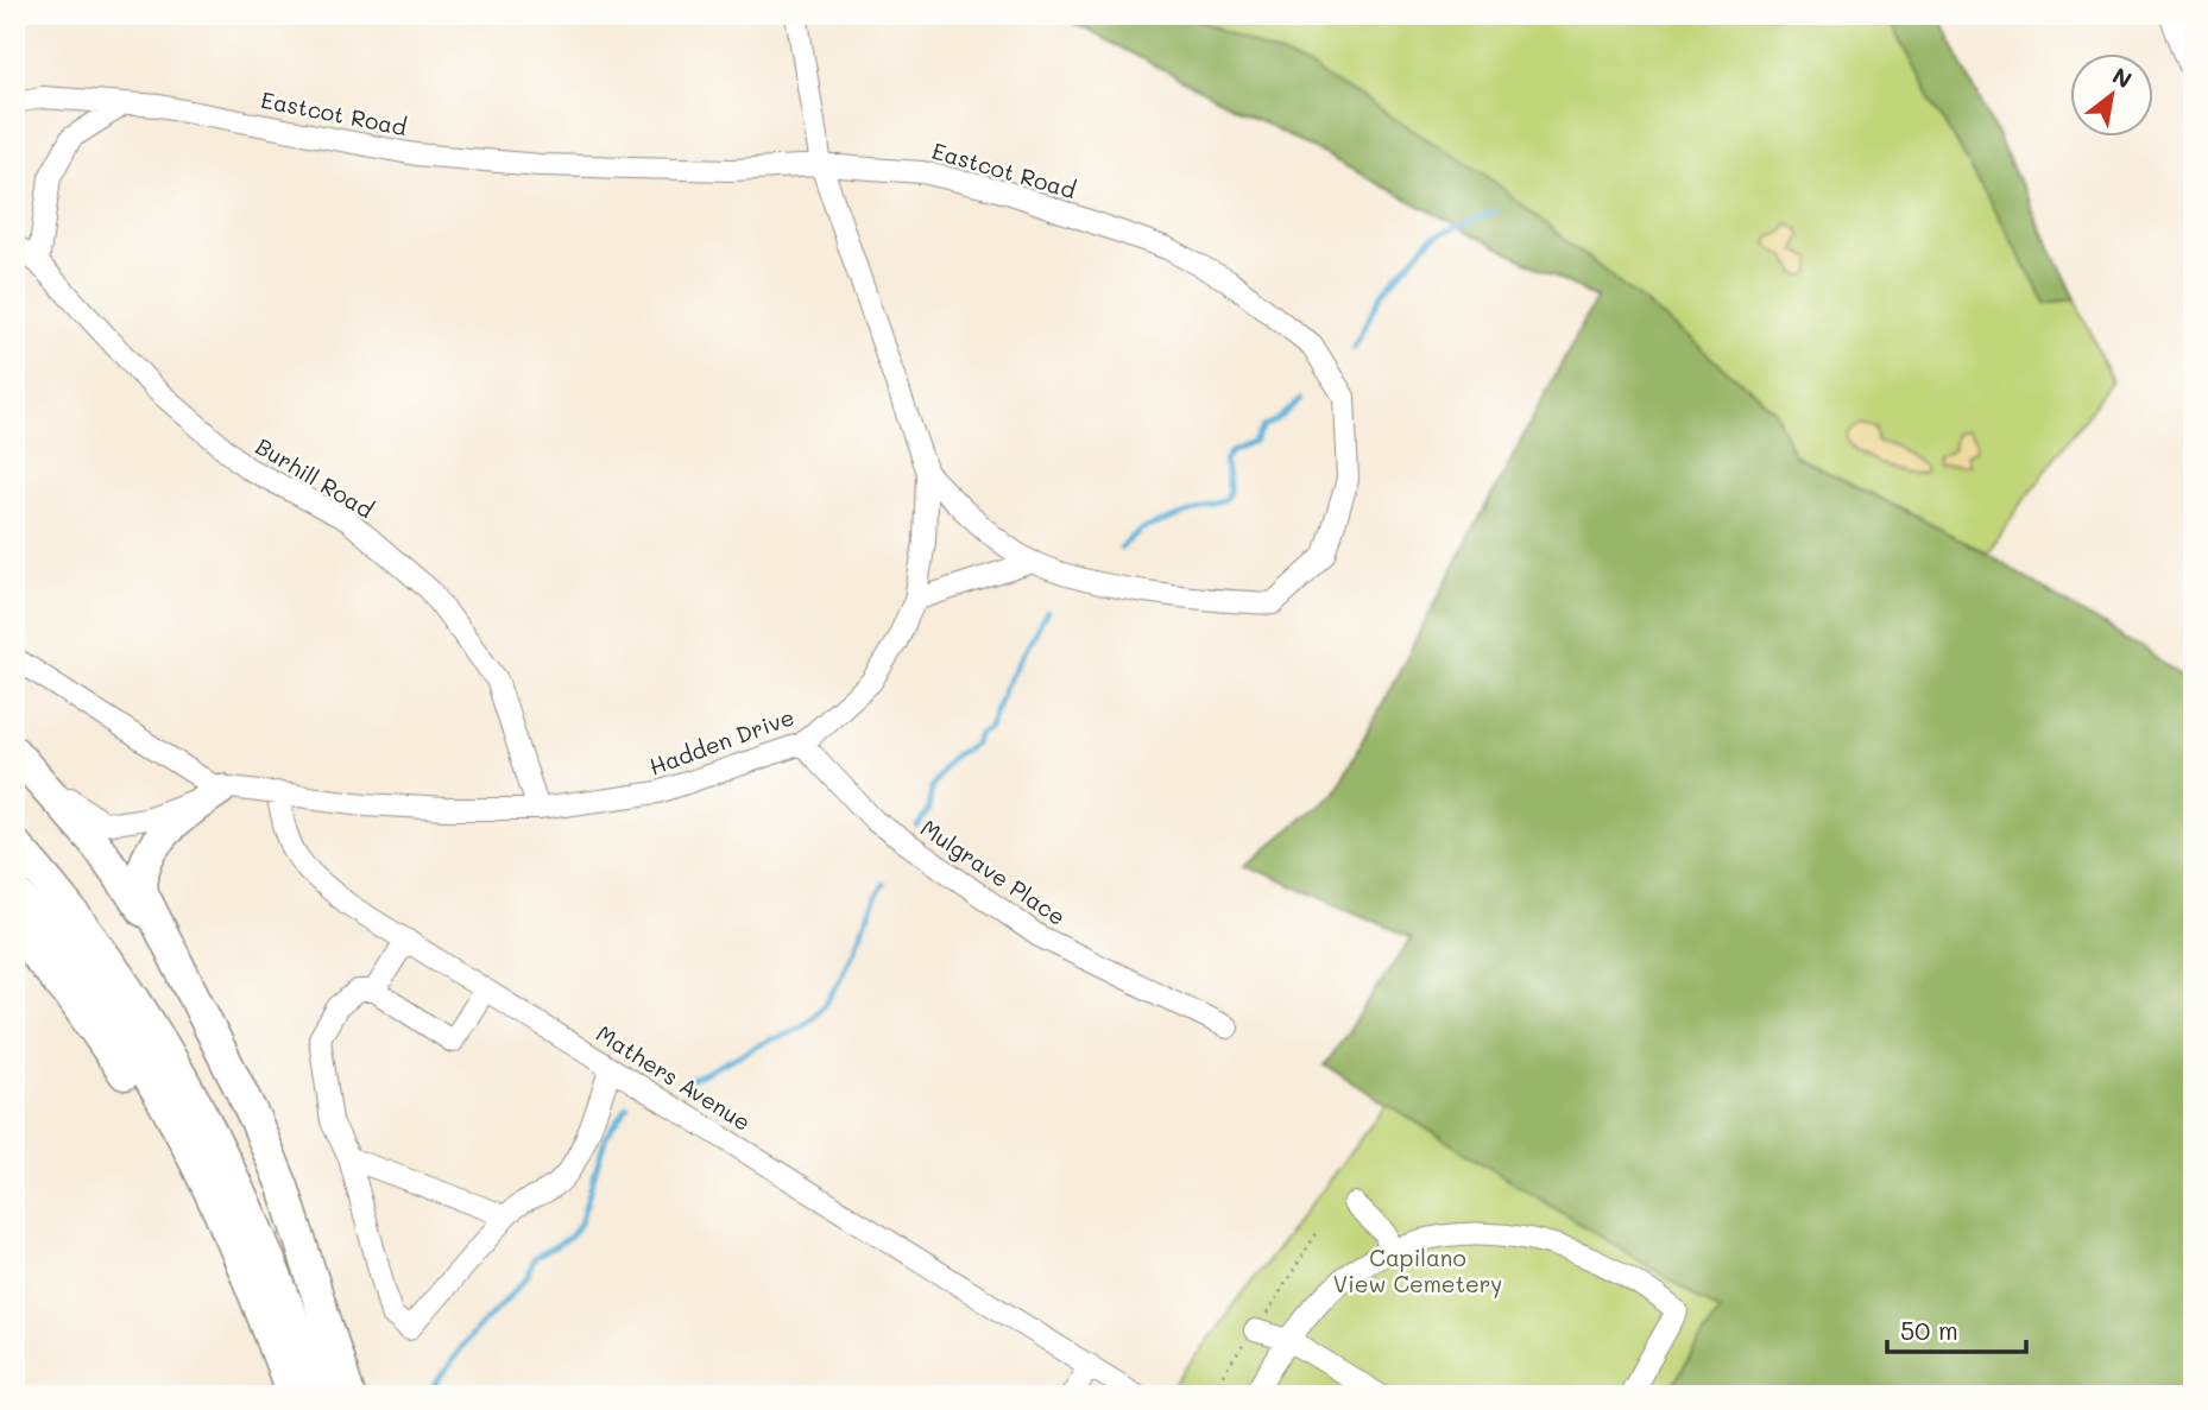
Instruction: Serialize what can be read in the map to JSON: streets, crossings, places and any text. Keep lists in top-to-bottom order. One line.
{"streets":{"street":["Eastcot Road","Burhill Road","Hadden Drive","Mulgrave Place","Mathers Avenue"]},"crossings":[["Eastcot Road","Hadden Drive"],["Burhill Road","Hadden Drive"],["Hadden Drive","Mulgrave Place"],["Hadden Drive","Mathers Avenue"]],"parks":["Capilano View Cemetery"],"scale_bar":"50 m","north":"top right"}
